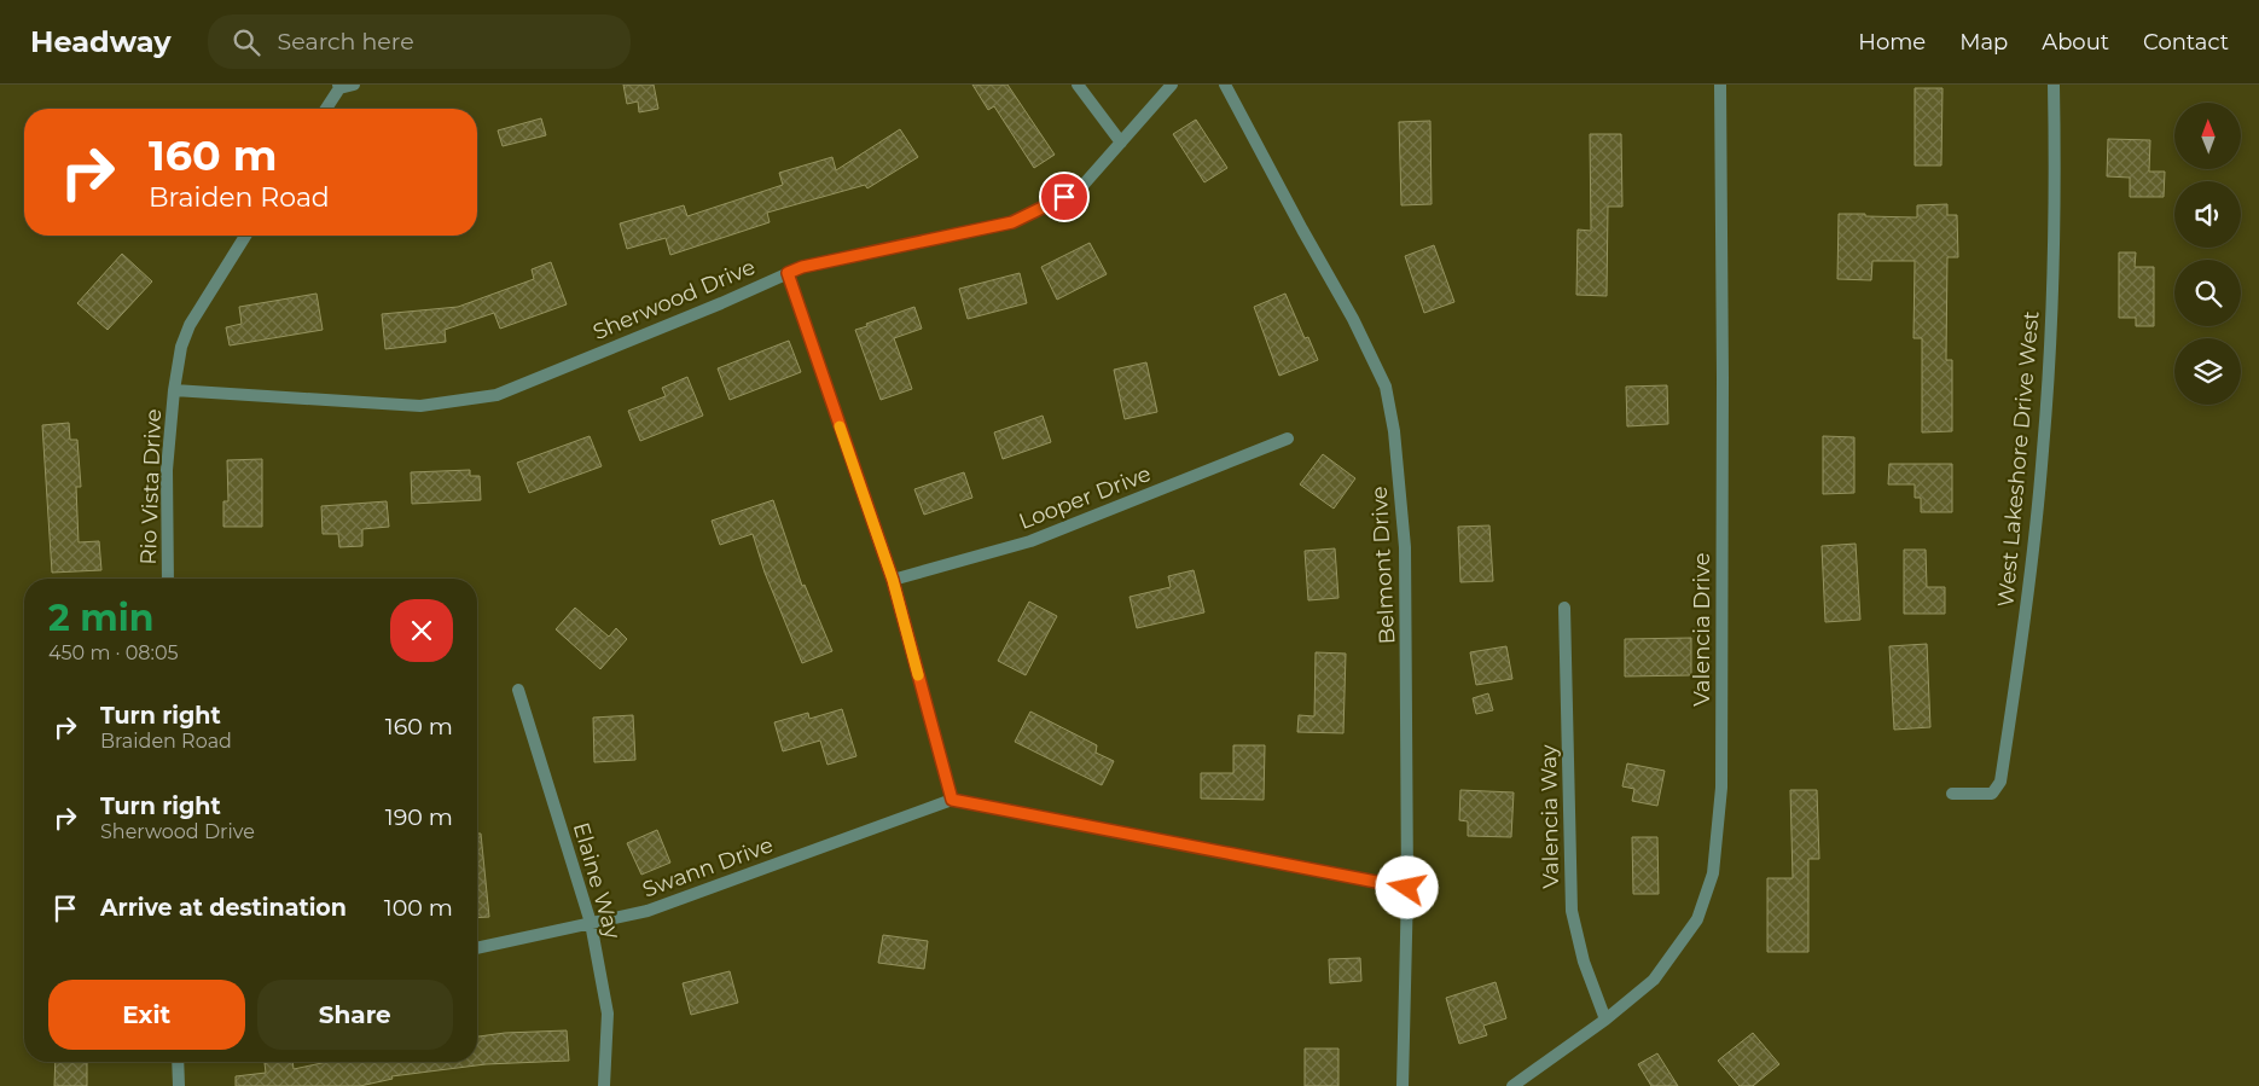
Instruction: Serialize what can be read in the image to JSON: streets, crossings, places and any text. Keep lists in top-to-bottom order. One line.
{"streets":{"street":["Sherwood Drive","West Lakeshore Drive West","Rio Vista Drive","Looper Drive","Belmont Drive","Valencia Drive","Valencia Way","Swann Drive","Elaine Way"]},"crossings":[["Sherwood Drive","Rio Vista Drive"],["Valencia Drive","Valencia Way"],["Swann Drive","Elaine Way"]],"north":"top","page":{"header":"Headway","search":"Search here","nav":["Home","Map","About","Contact"],"turn":["160 m","Braiden Road"],"heading":["2 min","450 m · 08:05"],"list":[{"name":"Turn right","note":"Braiden Road","value":"160 m"},{"name":"Turn right","note":"Sherwood Drive","value":"190 m"},{"name":"Arrive at destination","value":"100 m"}],"buttons":["Exit","Share"]}}
